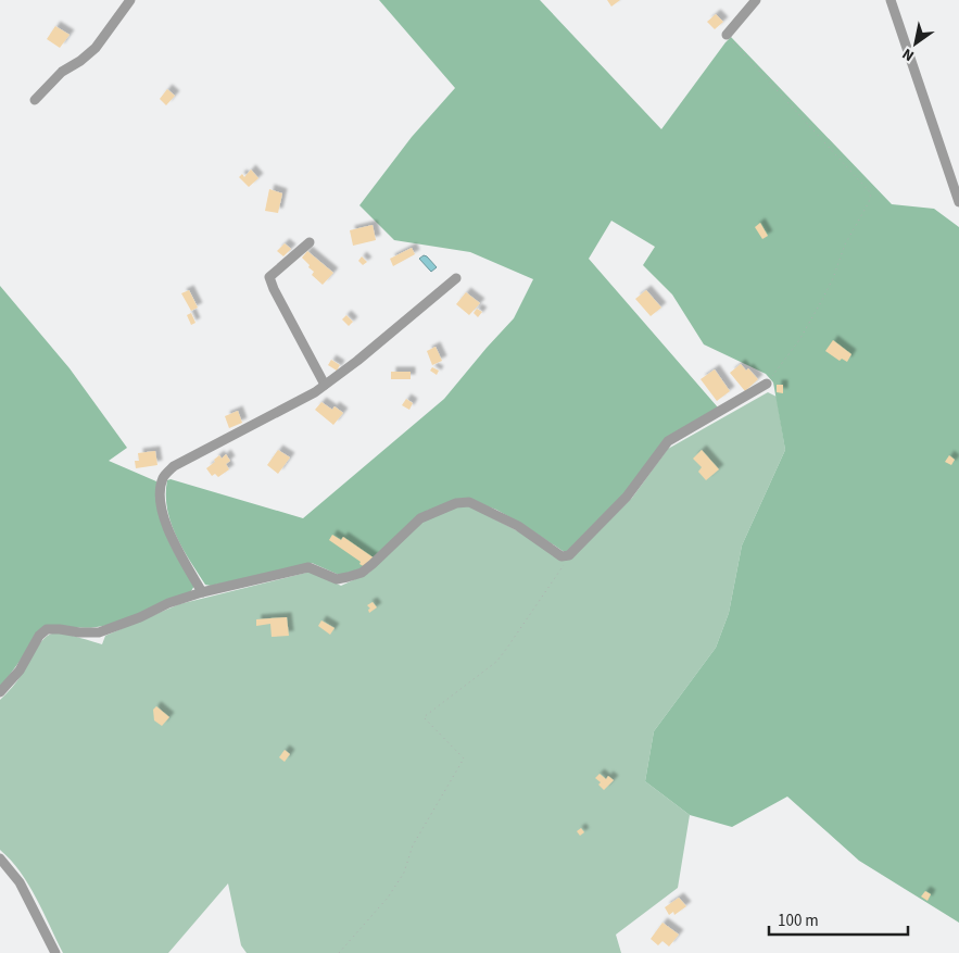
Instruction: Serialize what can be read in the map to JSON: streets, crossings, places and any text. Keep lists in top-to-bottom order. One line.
{"scale_bar":"100 m","north":"bottom left"}
